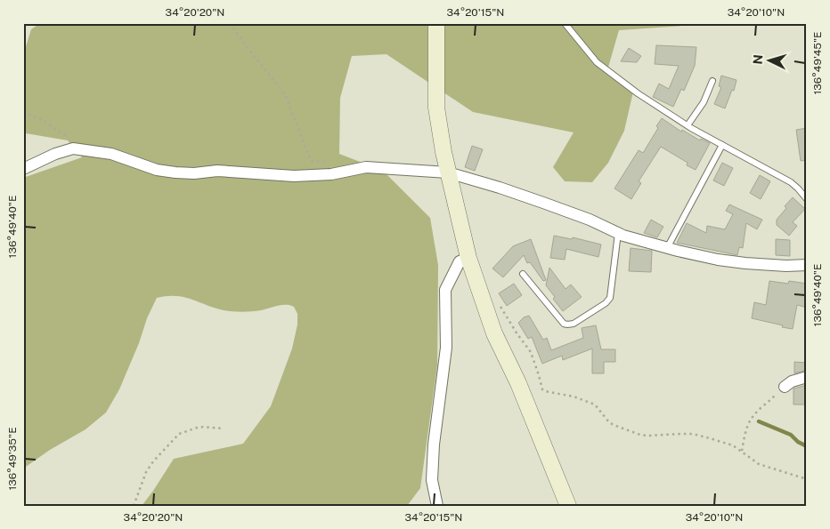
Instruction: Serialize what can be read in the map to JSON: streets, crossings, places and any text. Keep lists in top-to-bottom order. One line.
{"north":"left","coordinates":["34°20'20\"N","34°20'15\"N","34°20'10\"N","136°49'45\"E","136°49'40\"E","136°49'35\"E"]}
